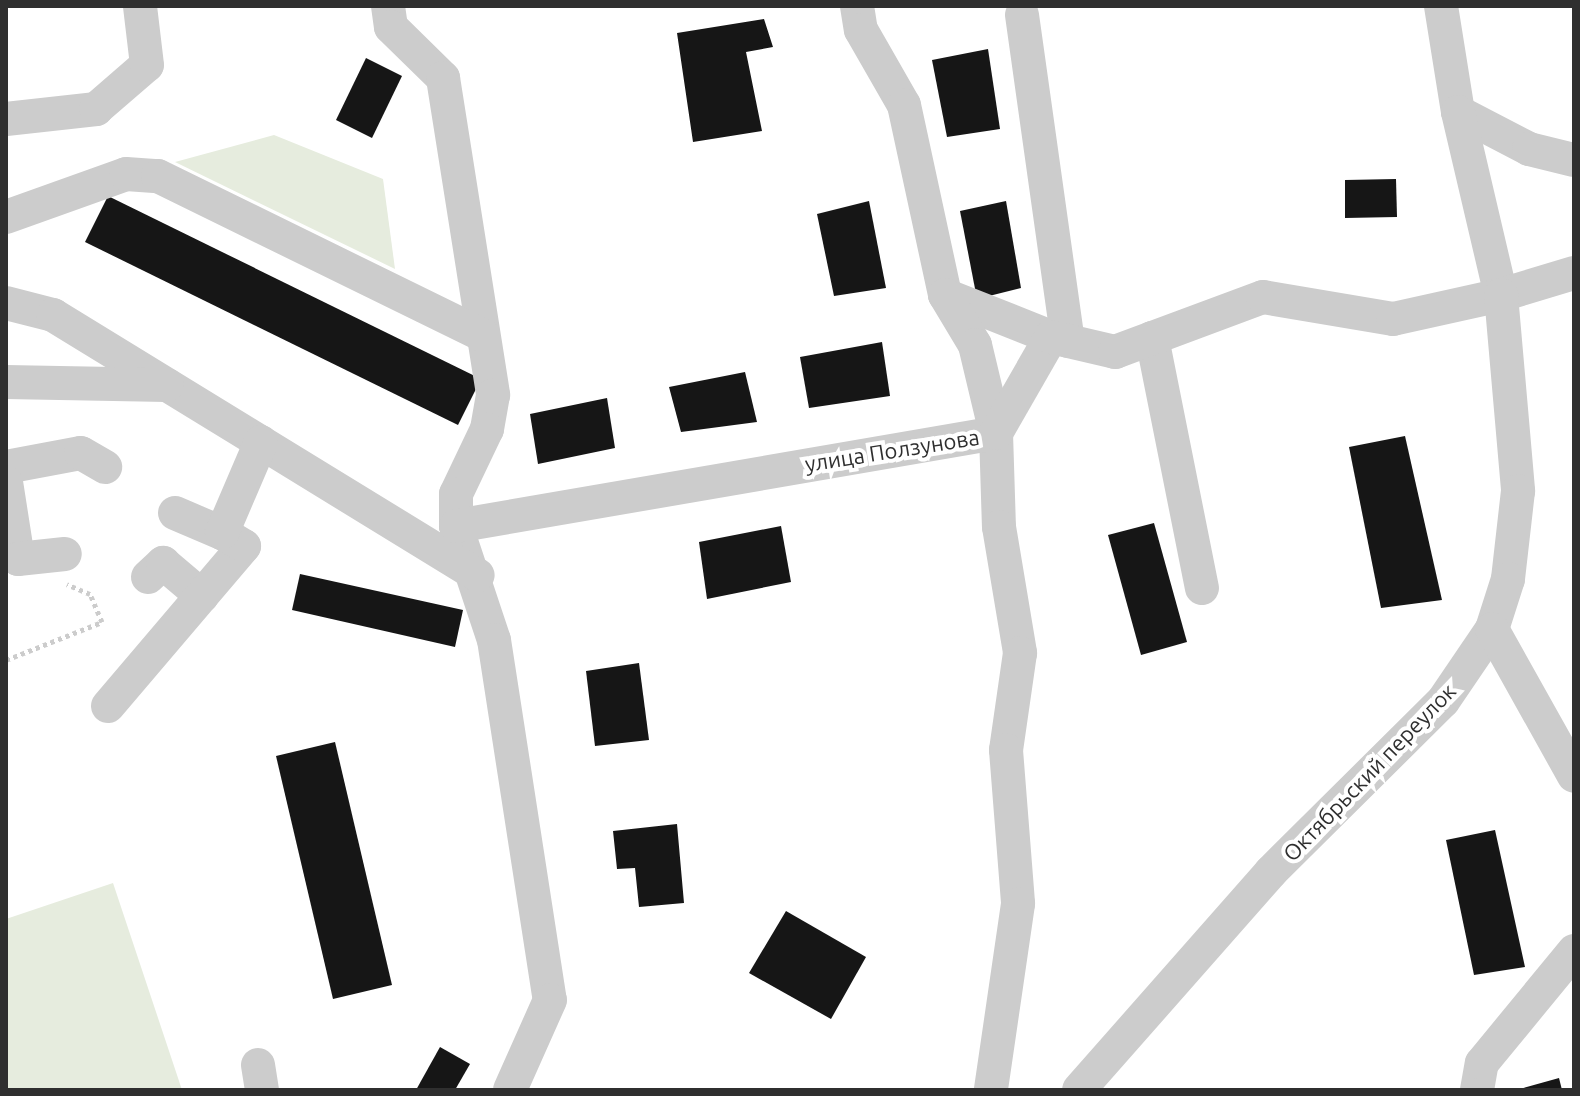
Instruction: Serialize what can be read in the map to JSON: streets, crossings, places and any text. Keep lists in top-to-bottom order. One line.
{"streets":{"street":["улица Ползунова","Октябрьский переулок"]}}
